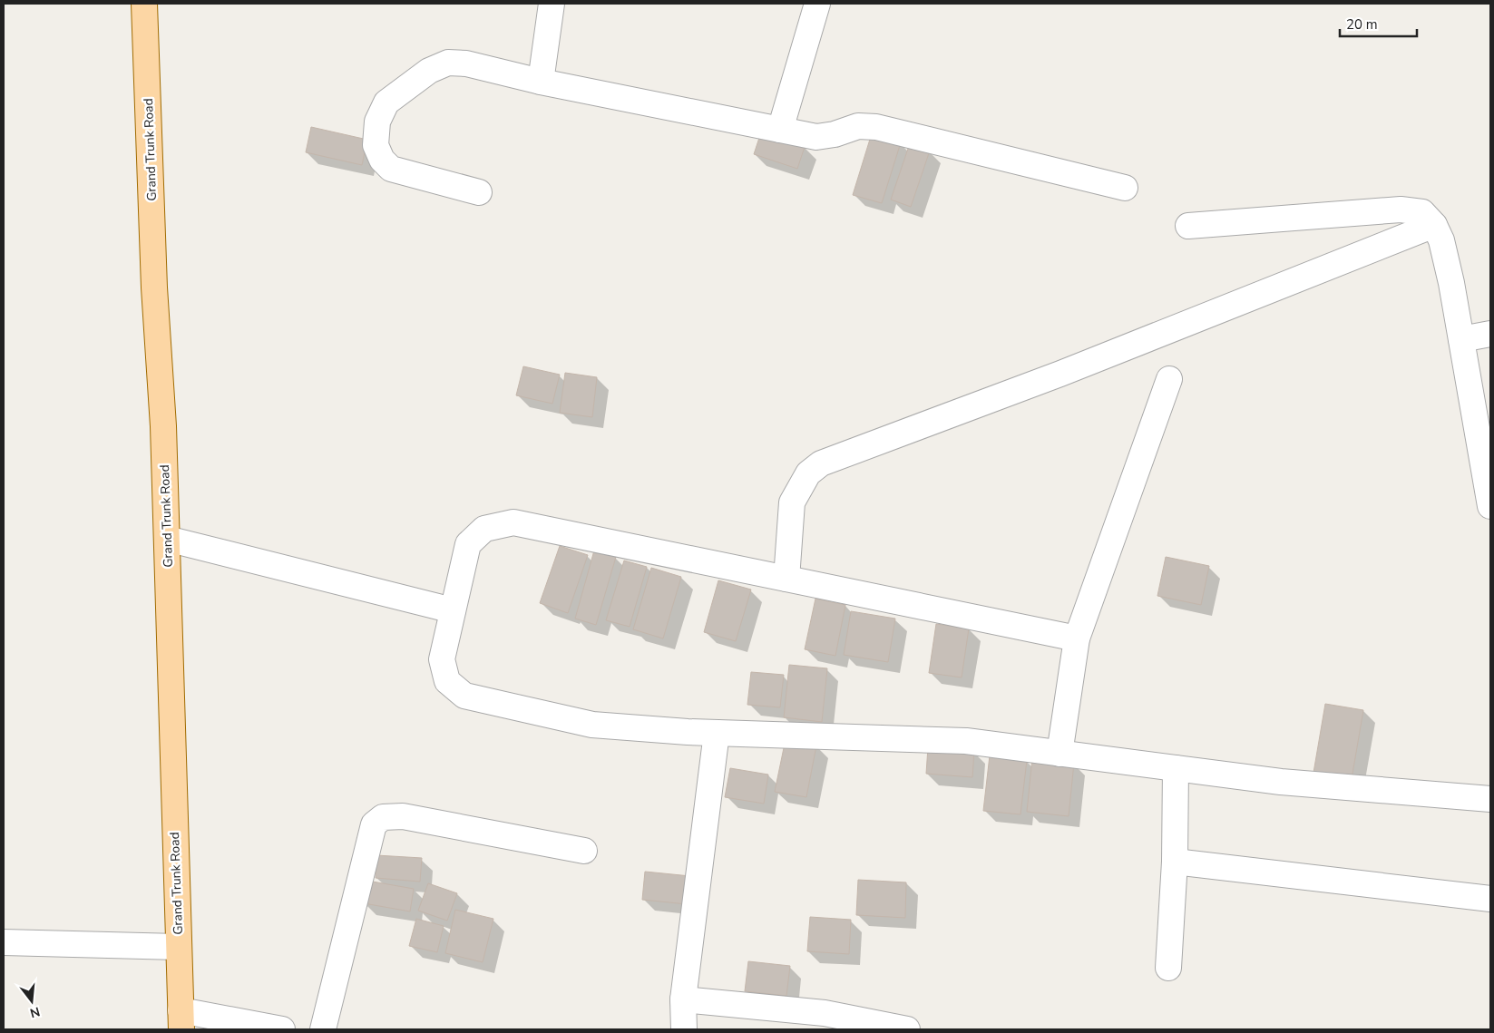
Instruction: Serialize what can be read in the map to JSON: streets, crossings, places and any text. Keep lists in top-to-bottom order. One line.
{"streets":{"main road":["Grand Trunk Road"]},"scale_bar":"20 m","north":"bottom"}
